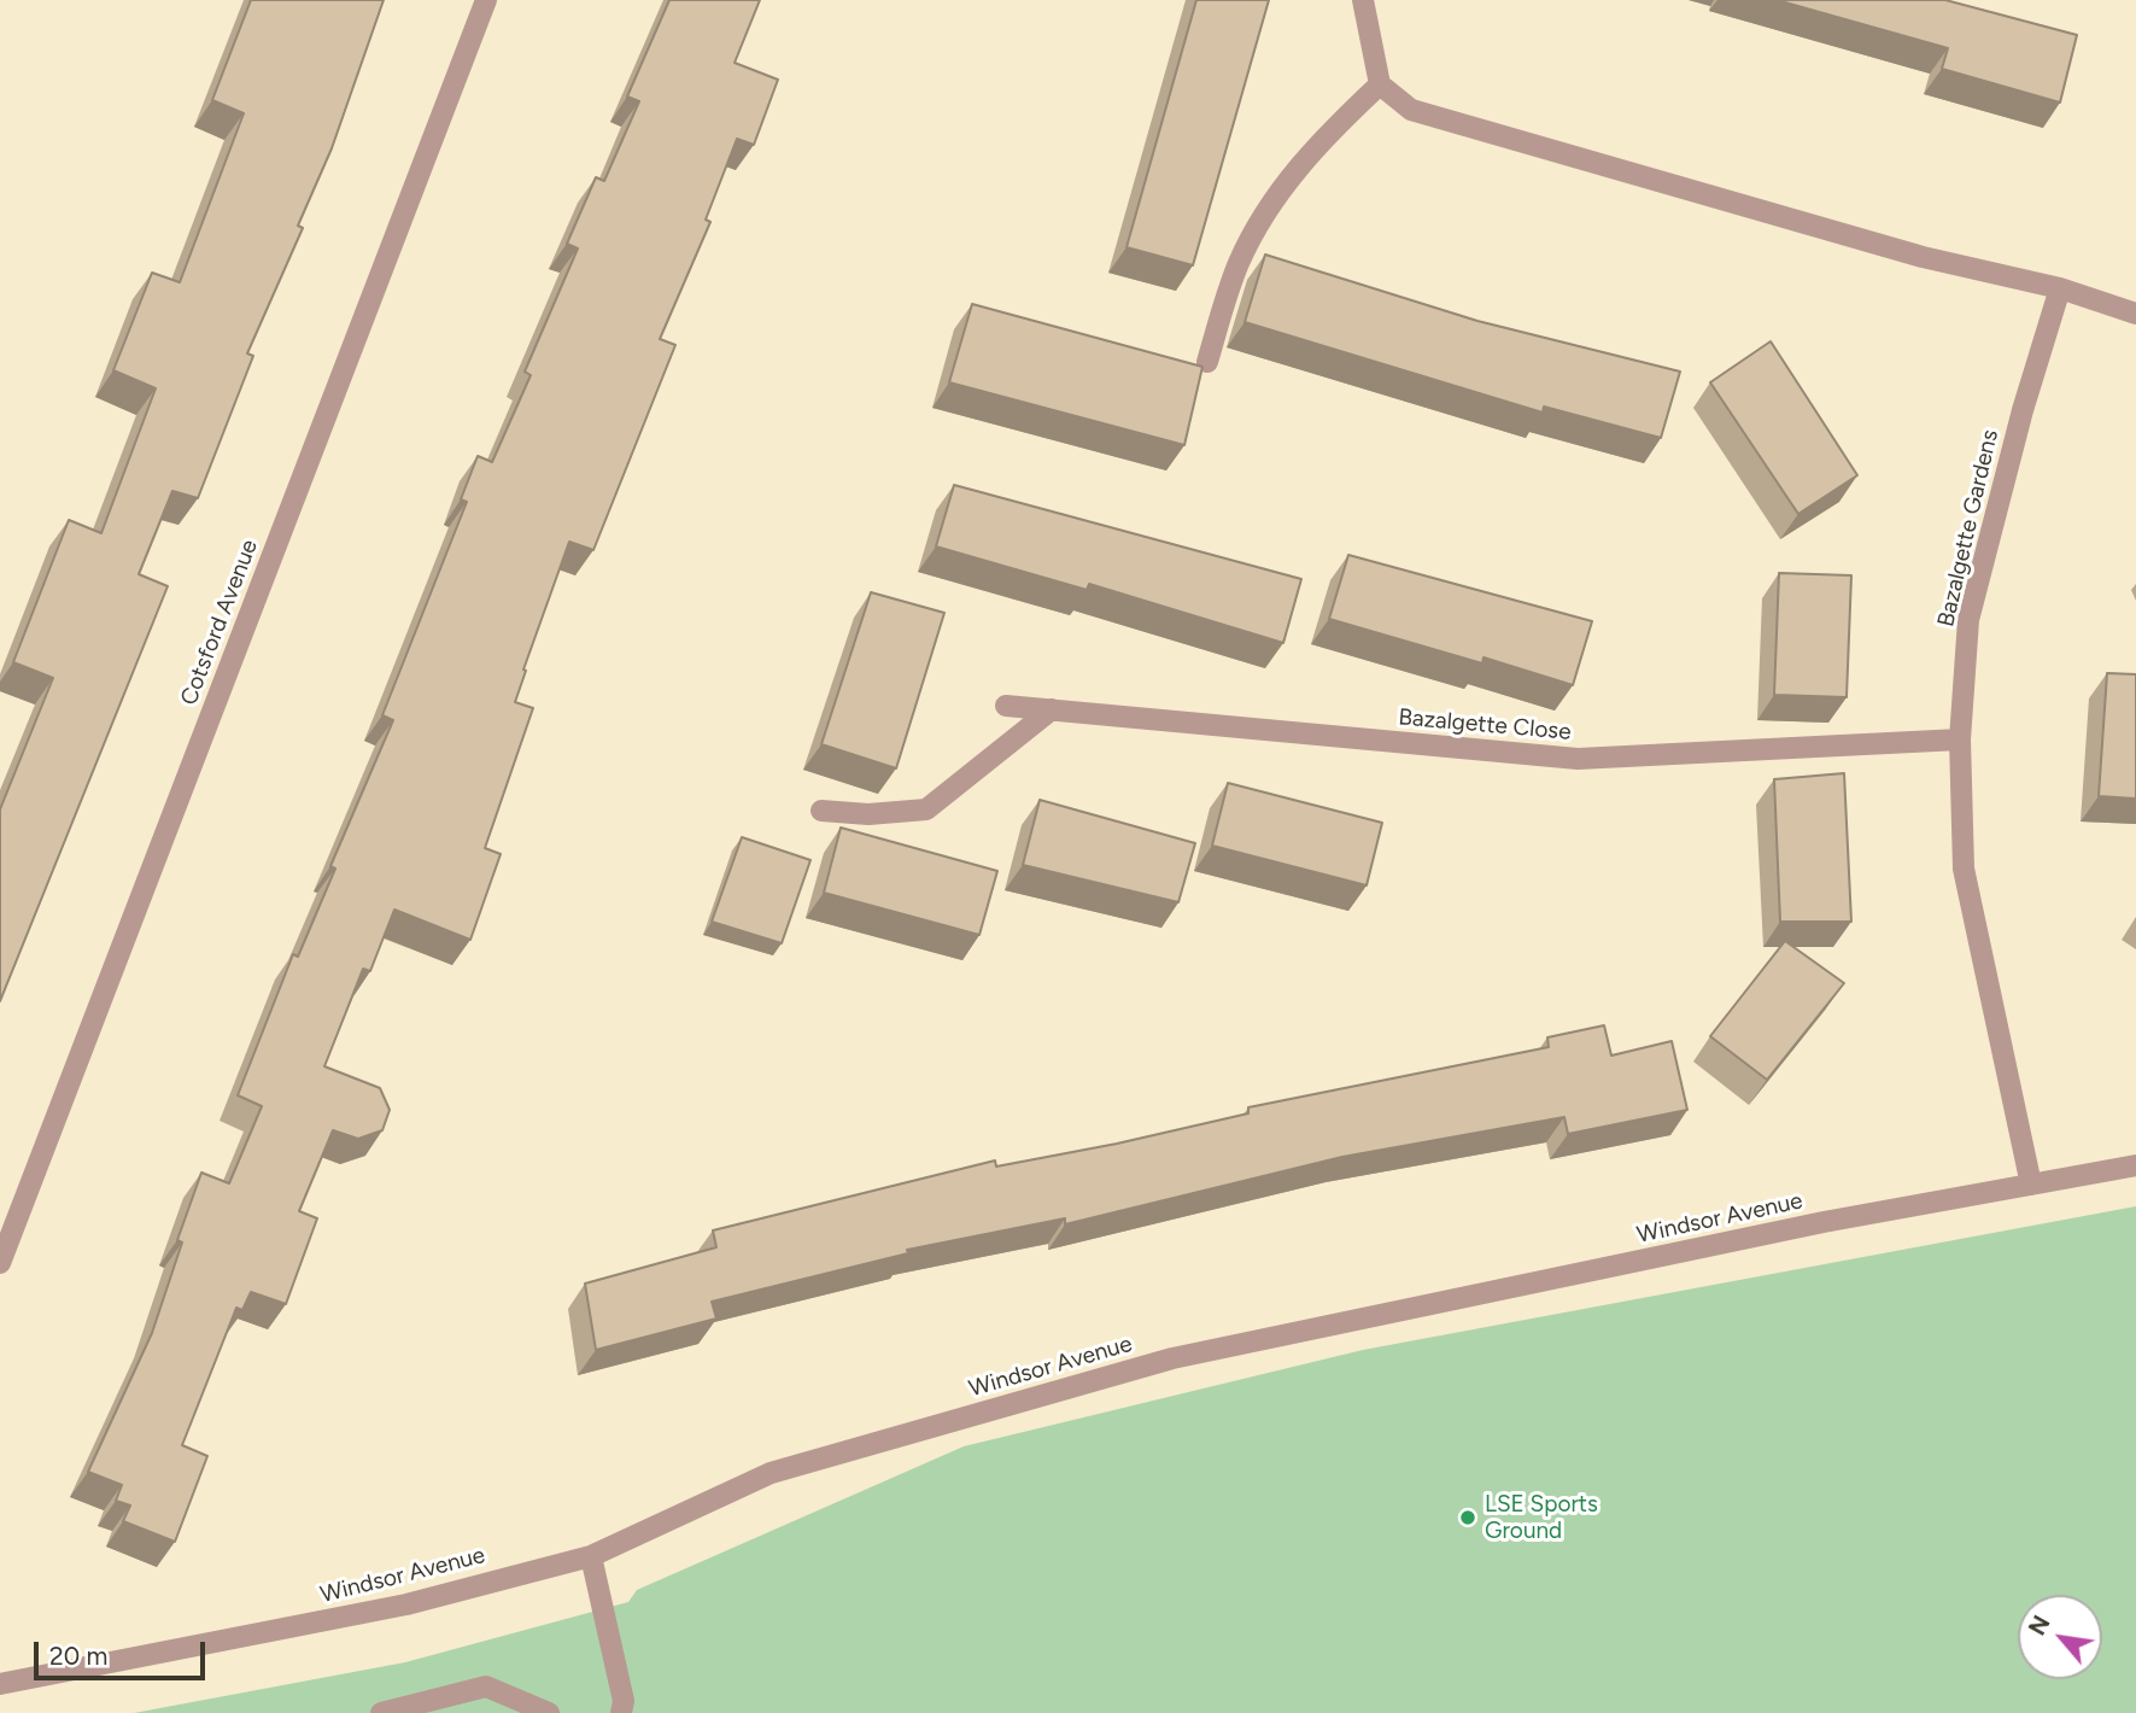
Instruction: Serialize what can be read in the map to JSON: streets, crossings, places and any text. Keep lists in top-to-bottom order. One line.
{"streets":{"street":["Bazalgette Gardens","Cotsford Avenue","Bazalgette Close","Windsor Avenue"]},"crossings":[["Bazalgette Gardens","Bazalgette Close"],["Bazalgette Gardens","Windsor Avenue"]],"places":["LSE Sports Ground"],"scale_bar":"20 m","north":"top left"}
